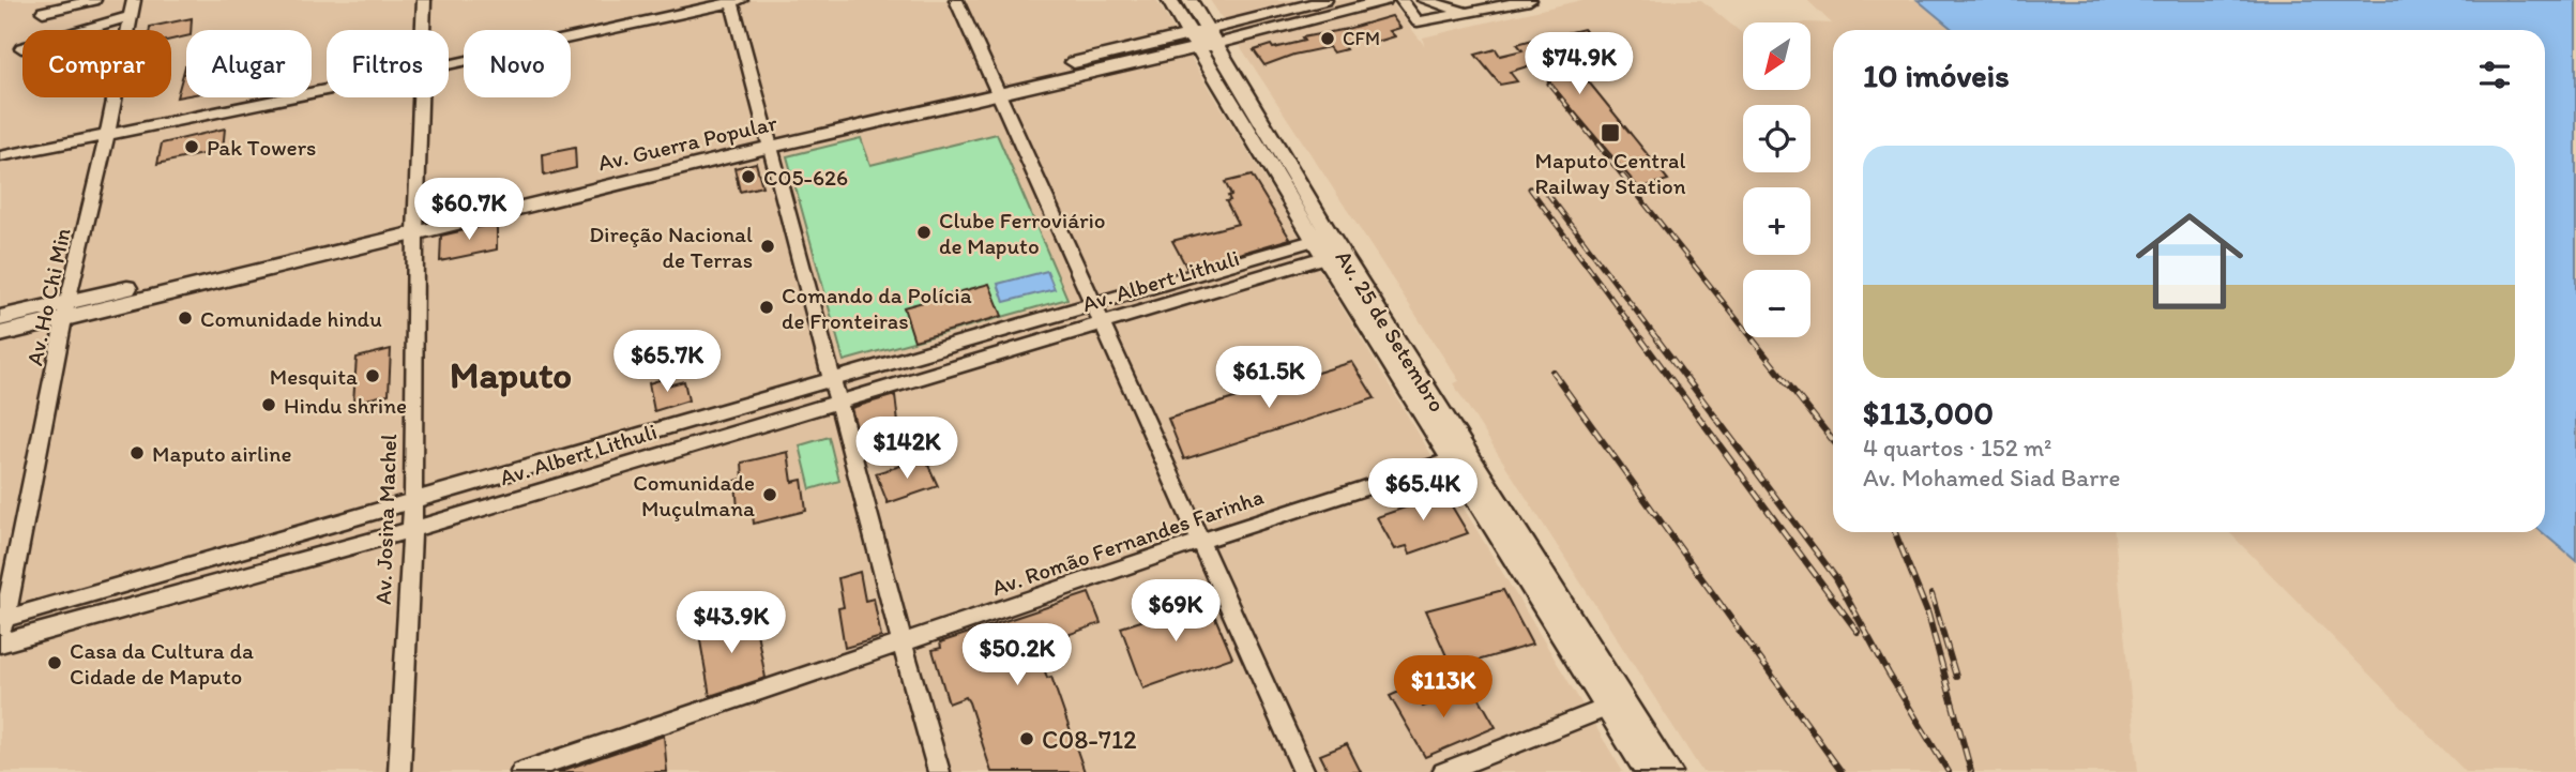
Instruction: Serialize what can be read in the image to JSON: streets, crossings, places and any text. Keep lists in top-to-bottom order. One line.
{"streets":{"main road":["Av. Guerra Popular","Av. 25 de Setembro"],"street":["Av. Albert Lithuli","Av. Ho Chi Min","Av. Josina Machel","Av. Romão Fernandes Farinha"]},"crossings":[["Av. Guerra Popular","Av. Ho Chi Min"],["Av. Guerra Popular","Av. 25 de Setembro"],["Av. Guerra Popular","Av. Josina Machel"],["Av. Albert Lithuli","Av. Ho Chi Min"],["Av. Albert Lithuli","Av. 25 de Setembro"],["Av. Albert Lithuli","Av. Josina Machel"],["Av. 25 de Setembro","Av. Romão Fernandes Farinha"]],"districts":["Maputo"],"places":{"other":["CFM","Pak Towers","C05-626","Clube Ferroviário de Maputo","Direção Nacional de Terras","Comando da Polícia de Fronteiras","Comunidade hindu","Mesquita","Hindu shrine","Maputo airline","Comunidade Muçulmana","Casa da Cultura da Cidade de Maputo","C08-712"],"transit":["Maputo Central Railway Station"]},"north":"bottom left","page":{"map_buttons":["+","−"],"chip":["Comprar","Alugar","Filtros","Novo"],"heading":"10 imóveis","price":["$74.9K","$60.7K","$65.7K","$61.5K","$142K","$65.4K","$69K","$43.9K","$50.2K","$113K"],"list":[{"name":"$113,000","note":"4 quartos · 152 m² · Av. Mohamed Siad Barre"}]}}
